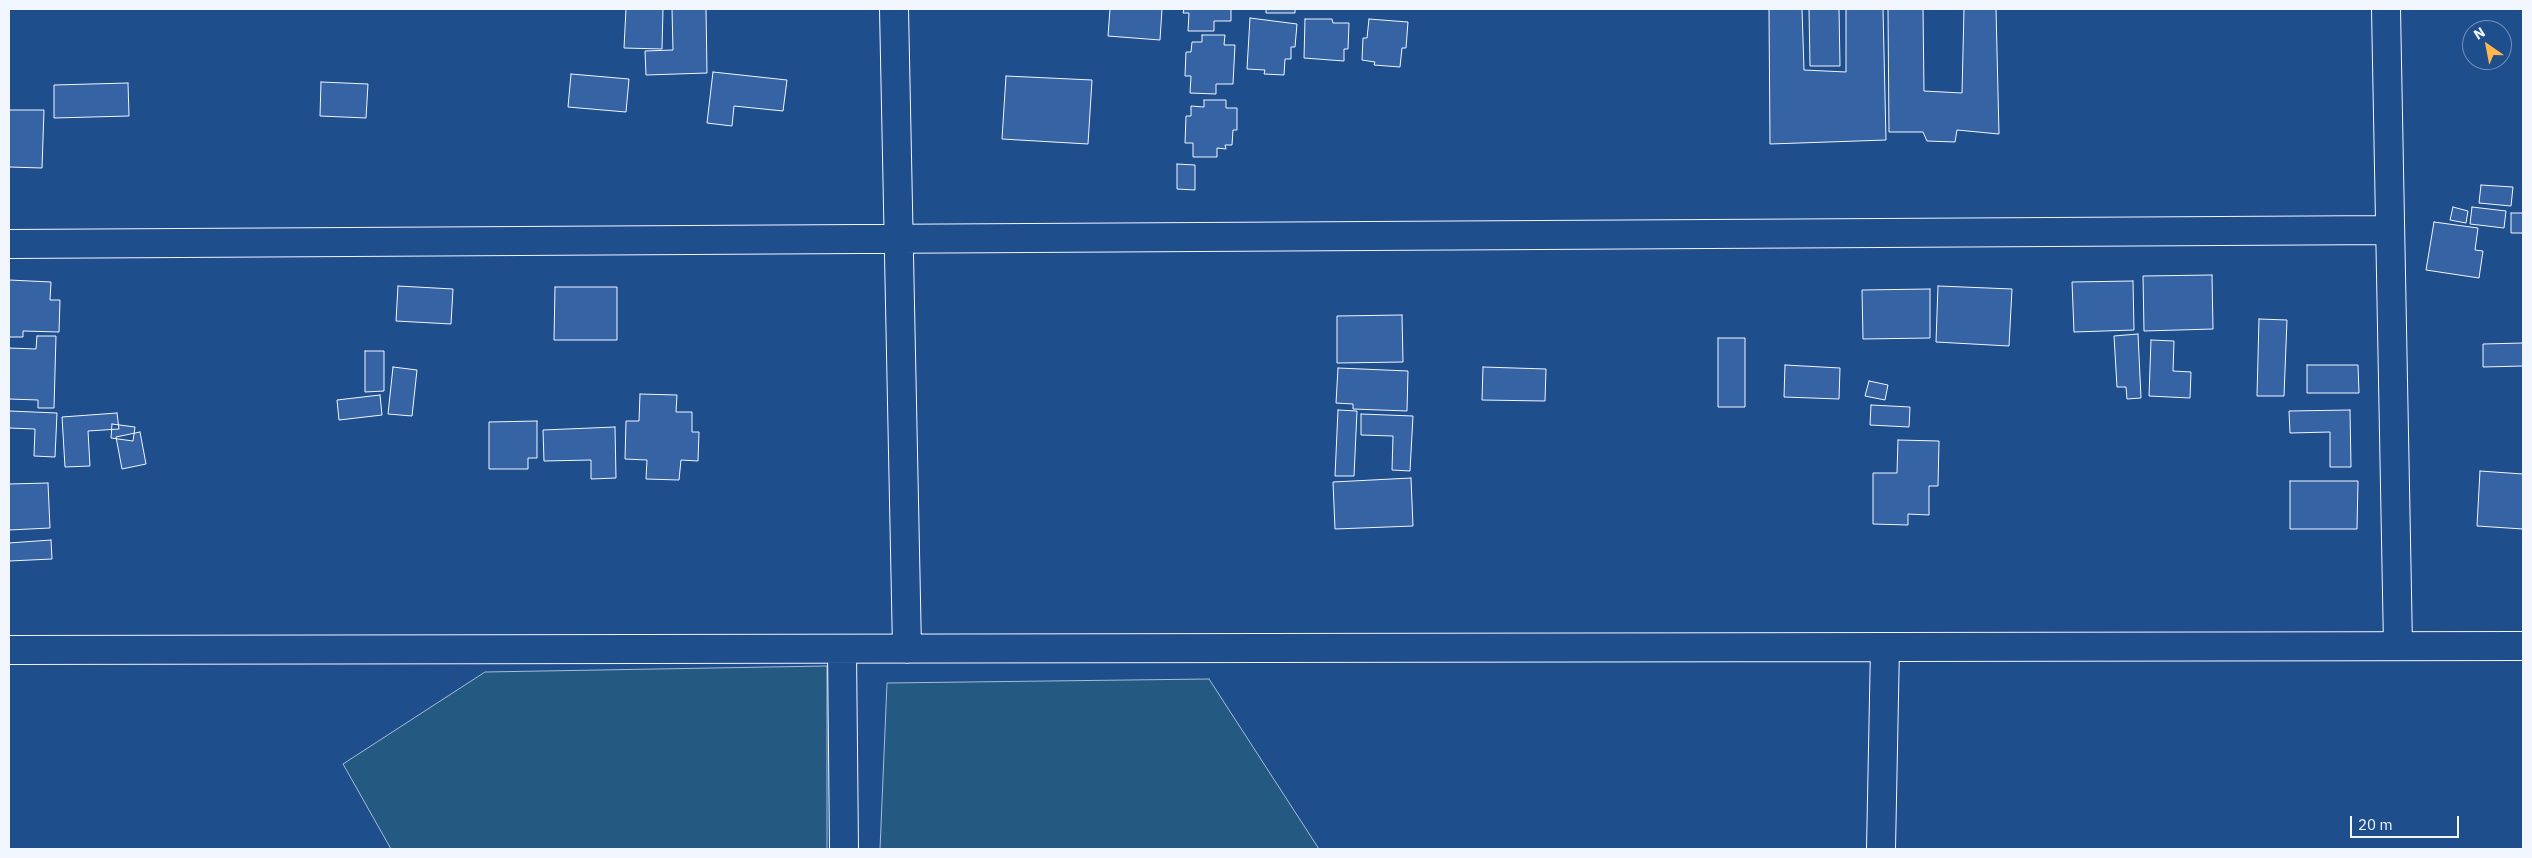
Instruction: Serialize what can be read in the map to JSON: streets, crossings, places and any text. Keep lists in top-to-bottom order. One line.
{"scale_bar":"20 m","north":"top left"}
